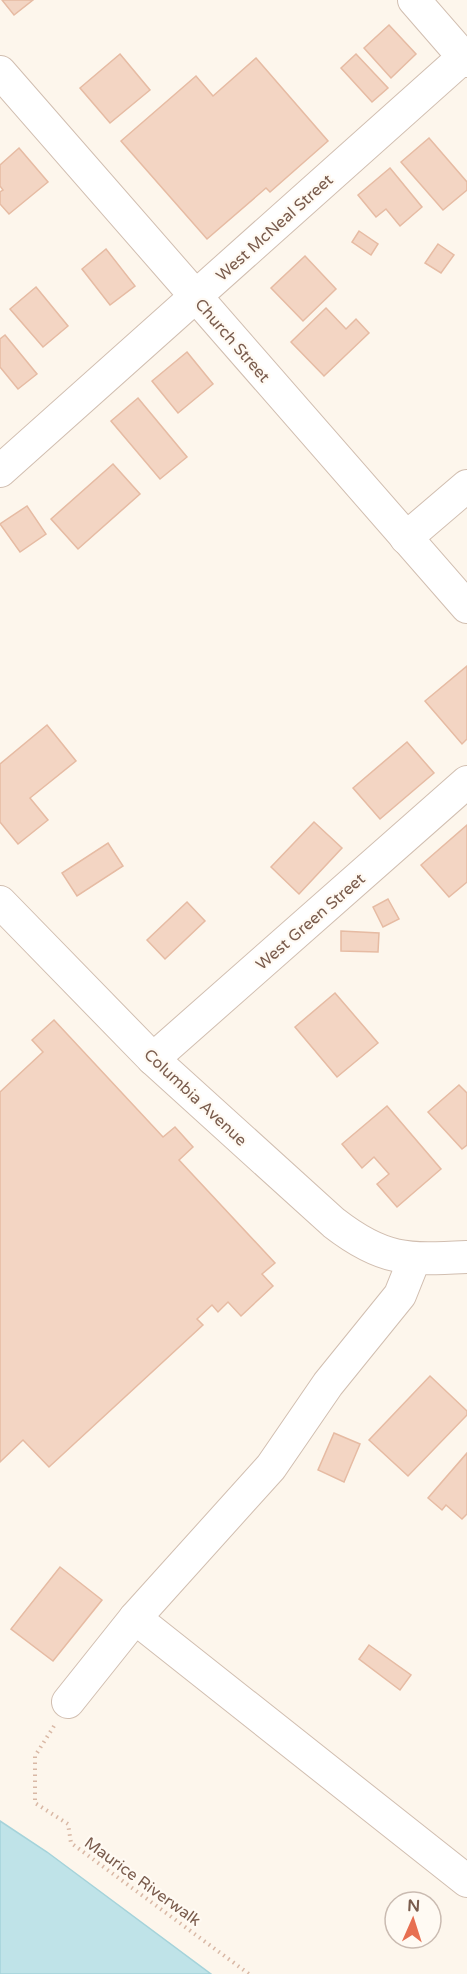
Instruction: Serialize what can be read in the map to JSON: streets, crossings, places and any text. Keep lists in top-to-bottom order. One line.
{"streets":{"street":["West McNeal Street","Church Street","West Green Street","Columbia Avenue"],"path":["Maurice Riverwalk"]},"crossings":[["West McNeal Street","Church Street"],["West Green Street","Columbia Avenue"]],"north":"top"}
